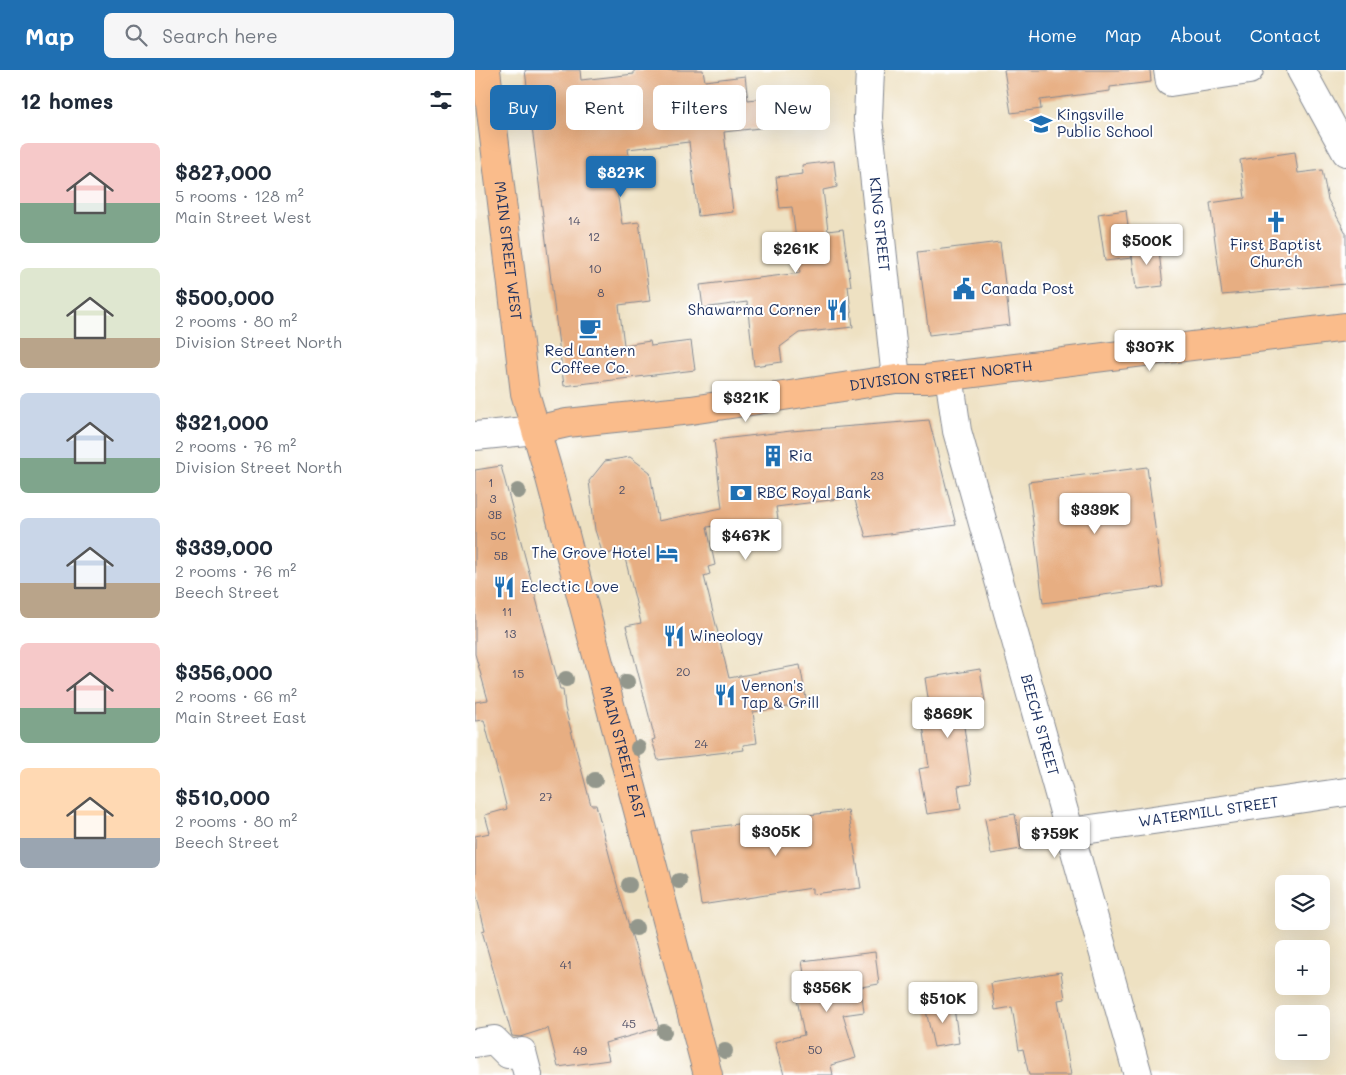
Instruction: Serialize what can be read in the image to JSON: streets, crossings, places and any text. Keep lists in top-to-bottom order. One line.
{"streets":{"main road":["MAIN STREET WEST","DIVISION STREET NORTH","MAIN STREET EAST"],"street":["KING STREET","BEECH STREET","WATERMILL STREET"]},"crossings":[["KING STREET","DIVISION STREET NORTH"],["MAIN STREET WEST","DIVISION STREET NORTH"],["MAIN STREET WEST","MAIN STREET EAST"],["DIVISION STREET NORTH","BEECH STREET"],["DIVISION STREET NORTH","MAIN STREET EAST"],["BEECH STREET","WATERMILL STREET"]],"places":{"school or university":["Kingsville Public School"],"church":["First Baptist Church"],"public building":["Canada Post"],"restaurant":["Shawarma Corner","Eclectic Love","Wineology","Vernon's Tap & Grill"],"cafe":["Red Lantern Coffee Co."],"building":["Ria"],"bank":["RBC Royal Bank"],"hotel":["The Grove Hotel"]},"house_numbers":["14","12","10","8","23","1","2","3","3B","5C","5B","11","13","20","15","24","27","41","45","50","49"],"page":{"header":"Map","search":"Search here","nav":["Home","Map","About","Contact"],"heading":"12 homes","chip":["Buy","Rent","Filters","New"],"list":[{"name":"$827,000","note":"5 rooms · 128 m² · Main Street West"},{"name":"$500,000","note":"2 rooms · 80 m² · Division Street North"},{"name":"$321,000","note":"2 rooms · 76 m² · Division Street North"},{"name":"$339,000","note":"2 rooms · 76 m² · Beech Street"},{"name":"$356,000","note":"2 rooms · 66 m² · Main Street East"},{"name":"$510,000","note":"2 rooms · 80 m² · Beech Street"}],"price":["$827K","$500K","$261K","$307K","$321K","$339K","$467K","$869K","$305K","$759K","$356K","$510K"],"map_buttons":["+","−"]}}
